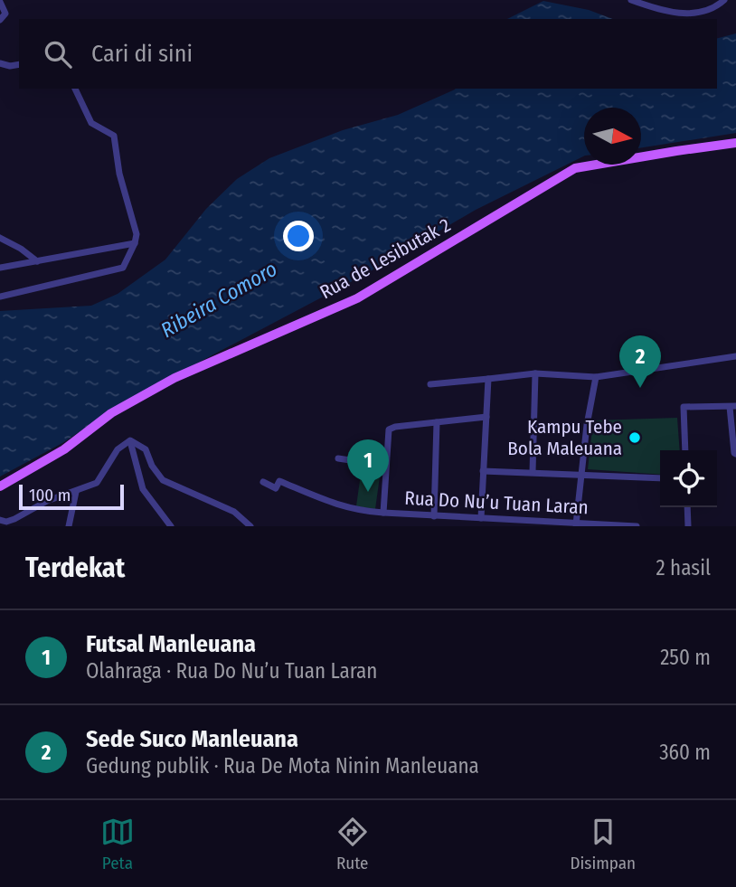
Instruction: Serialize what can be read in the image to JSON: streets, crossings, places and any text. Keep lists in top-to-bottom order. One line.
{"streets":{"main road":["Rua de Lesibutak 2"],"street":["Rua Do Nu’u Tuan Laran"]},"water":["Ribeira Comoro"],"places":["Kampu Tebe Bola Maleuana"],"scale_bar":"100 m","north":"right","page":{"search":"Cari di sini","pins":["2","1"],"scale":"100 m","heading":["Terdekat","2 hasil"],"list":[{"mark":"1","name":"Futsal Manleuana","note":"Olahraga · Rua Do Nu’u Tuan Laran","value":"250 m"},{"mark":"2","name":"Sede Suco Manleuana","note":"Gedung publik · Rua De Mota Ninin Manleuana","value":"360 m"}],"nav":["Peta","Rute","Disimpan"]}}
